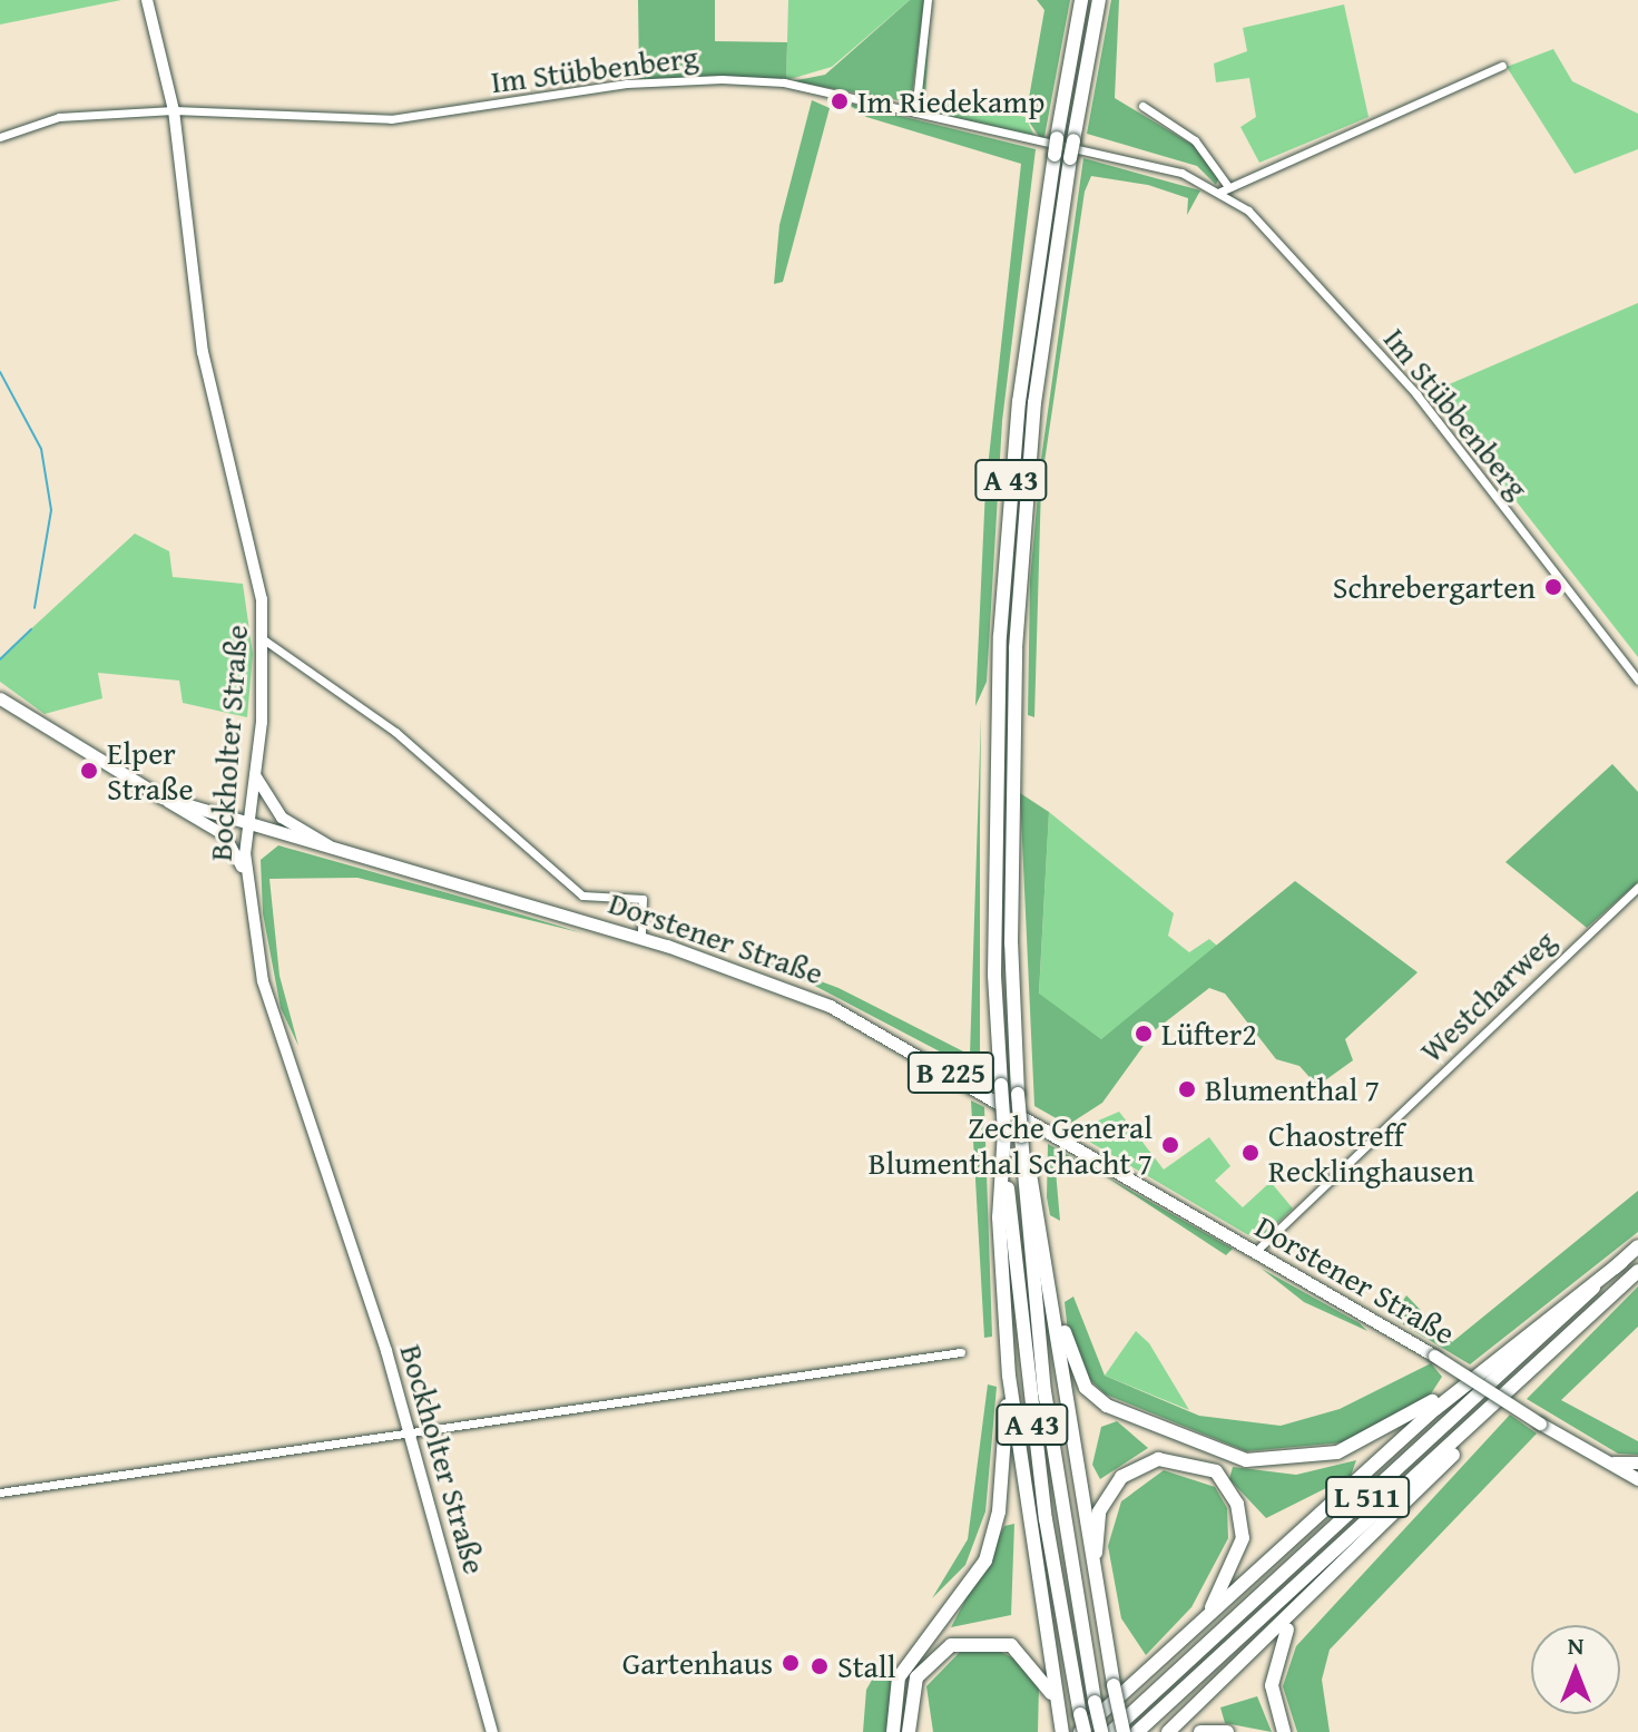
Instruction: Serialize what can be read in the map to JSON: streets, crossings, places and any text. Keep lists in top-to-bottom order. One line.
{"streets":{"highway":["A 43","L 511"],"main road":["Dorstener Straße","B 225"],"street":["Im Stübbenberg","Bockholter Straße","Westcharweg"]},"crossings":[["Im Stübbenberg","Bockholter Straße"],["Bockholter Straße","Dorstener Straße"],["Bockholter Straße","B 225"],["Dorstener Straße","Westcharweg"],["Dorstener Straße","B 225"]],"places":["Im Riedekamp","Schrebergarten","Elper Straße","Lüfter2","Blumenthal 7","Zeche General Blumenthal Schacht 7","Chaostreff Recklinghausen","Gartenhaus","Stall"],"north":"top"}
